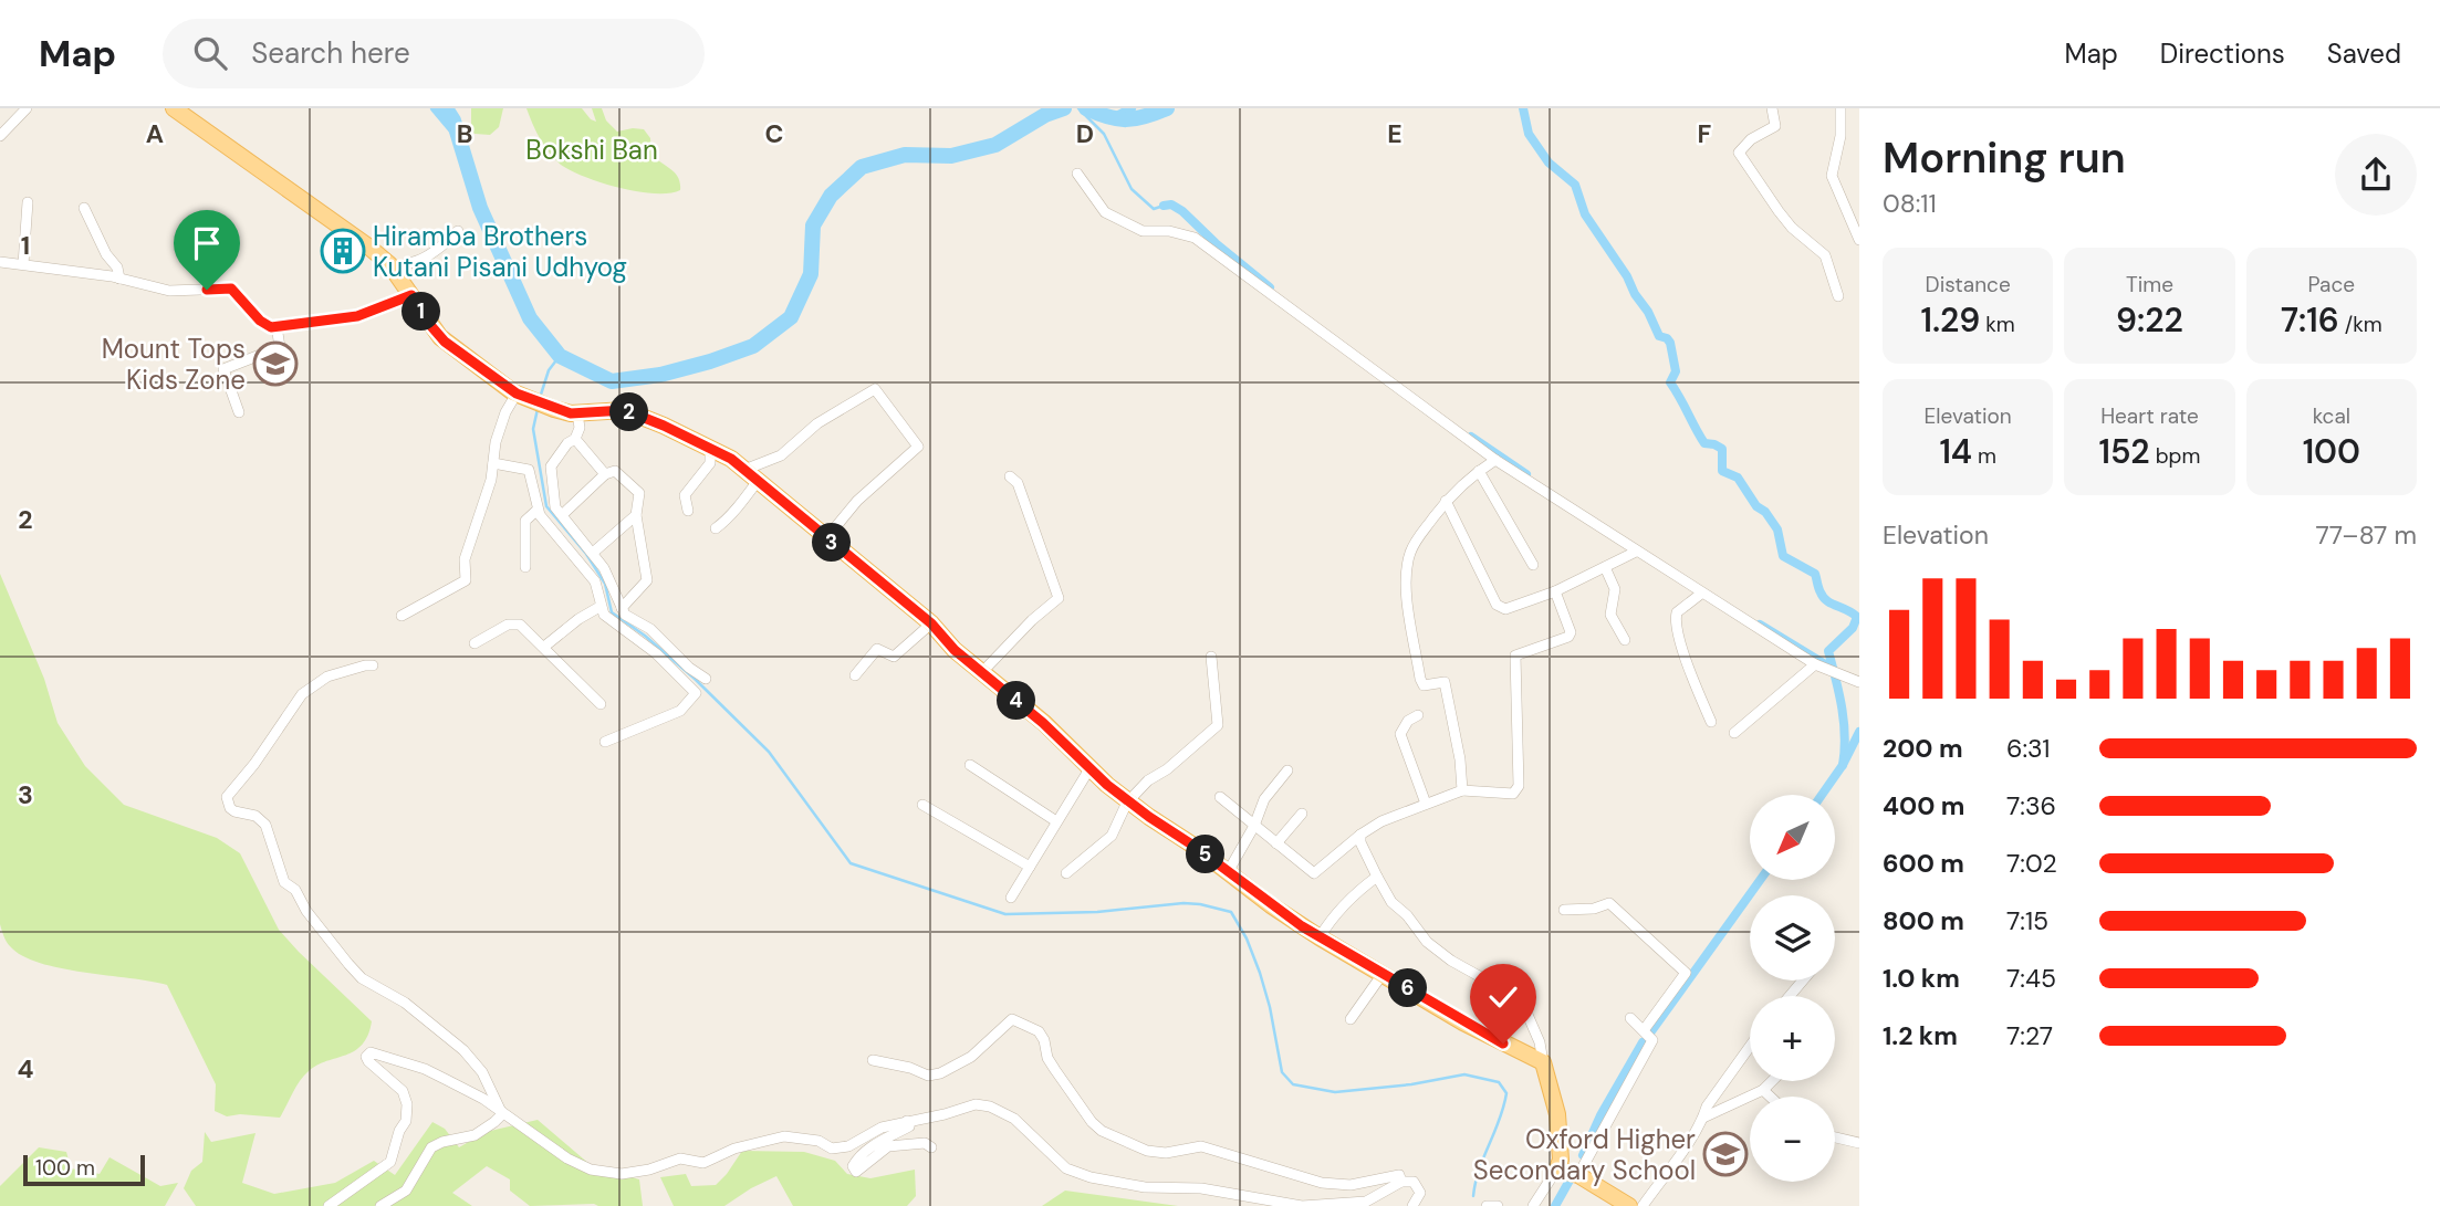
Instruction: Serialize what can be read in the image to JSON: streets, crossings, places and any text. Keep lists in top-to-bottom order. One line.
{"parks":["Bokshi Ban"],"places":{"building":["Hiramba Brothers Kutani Pisani Udhyog"],"school or university":["Mount Tops Kids Zone","Oxford Higher Secondary School"]},"scale_bar":"100 m","north":"bottom left","page":{"header":"Map","search":"Search here","nav":["Map","Directions","Saved"],"heading":["Morning run","08:11"],"stats":[["Distance","1.29 km"],["Time","9:22"],["Pace","7:16 /km"],["Elevation","14 m"],["Heart rate","152 bpm"],["kcal","100"]],"pins":["1","2","3","4","5","6"],"chart":["Elevation","77–87 m"],"list":[{"name":"200 m","note":"6:31"},{"name":"400 m","note":"7:36"},{"name":"600 m","note":"7:02"},{"name":"800 m","note":"7:15"},{"name":"1.0 km","note":"7:45"},{"name":"1.2 km","note":"7:27"}],"map_buttons":["+","−"],"scale":"100 m"},"grid":{"columns":["A","B","C","D","E","F"],"rows":["1","2","3","4"]}}
